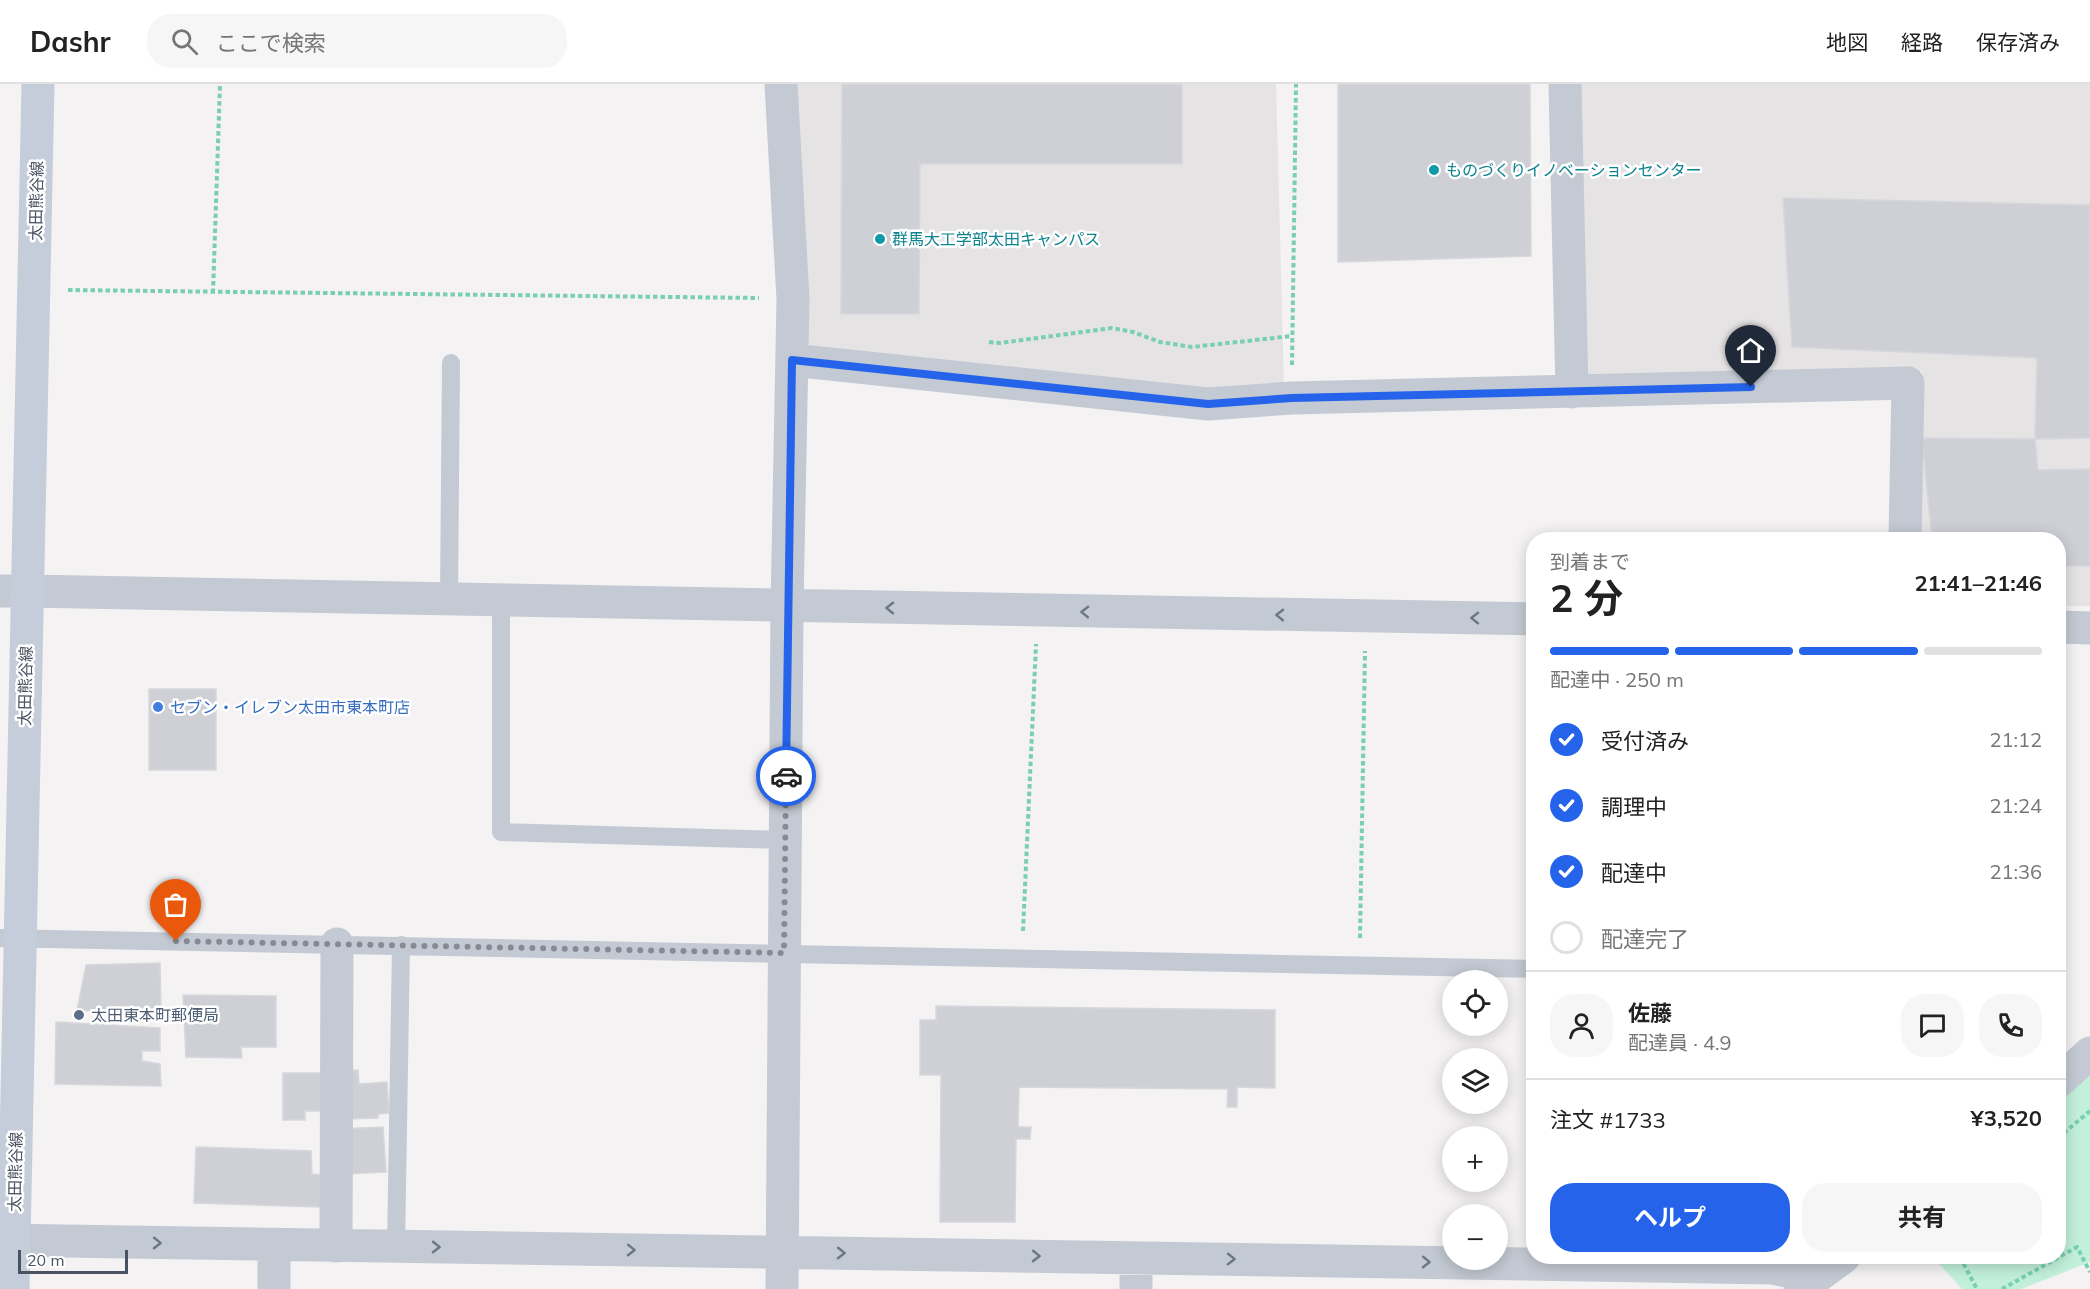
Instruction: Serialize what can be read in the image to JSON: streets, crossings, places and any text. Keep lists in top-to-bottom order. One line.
{"streets":{"main road":["太田熊谷線"]},"places":["ものづくりイノベーションセンター","群馬大工学部太田キャンパス","セブン・イレブン太田市東本町店","太田東本町郵便局"],"scale_bar":"20 m","page":{"header":"Dashr","search":"ここで検索","nav":["地図","経路","保存済み"],"heading":["2 分","到着まで","21:41–21:46"],"panel":["佐藤","配達員 · 4.9","注文 #1733","¥3,520"],"bar":"配達中 · 250 m","list":[["受付済み","21:12"],["調理中","21:24"],["配達中","21:36"],"配達完了"],"map_buttons":["+","−"],"buttons":["ヘルプ","共有"],"scale":"20 m"}}
